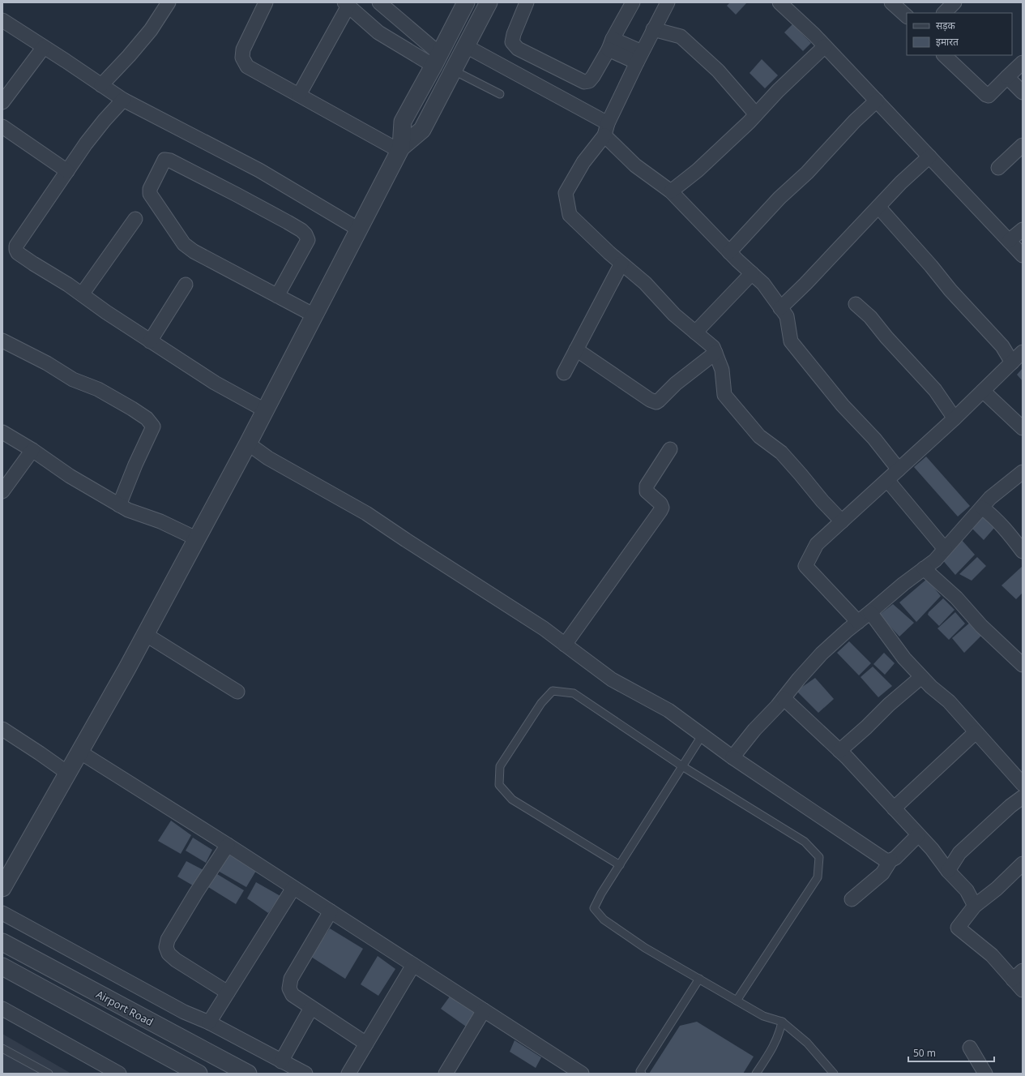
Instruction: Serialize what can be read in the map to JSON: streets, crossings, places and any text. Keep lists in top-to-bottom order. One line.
{"streets":{"street":["Airport Road"]},"legend":["सड़क","इमारत"],"scale_bar":"50 m"}
